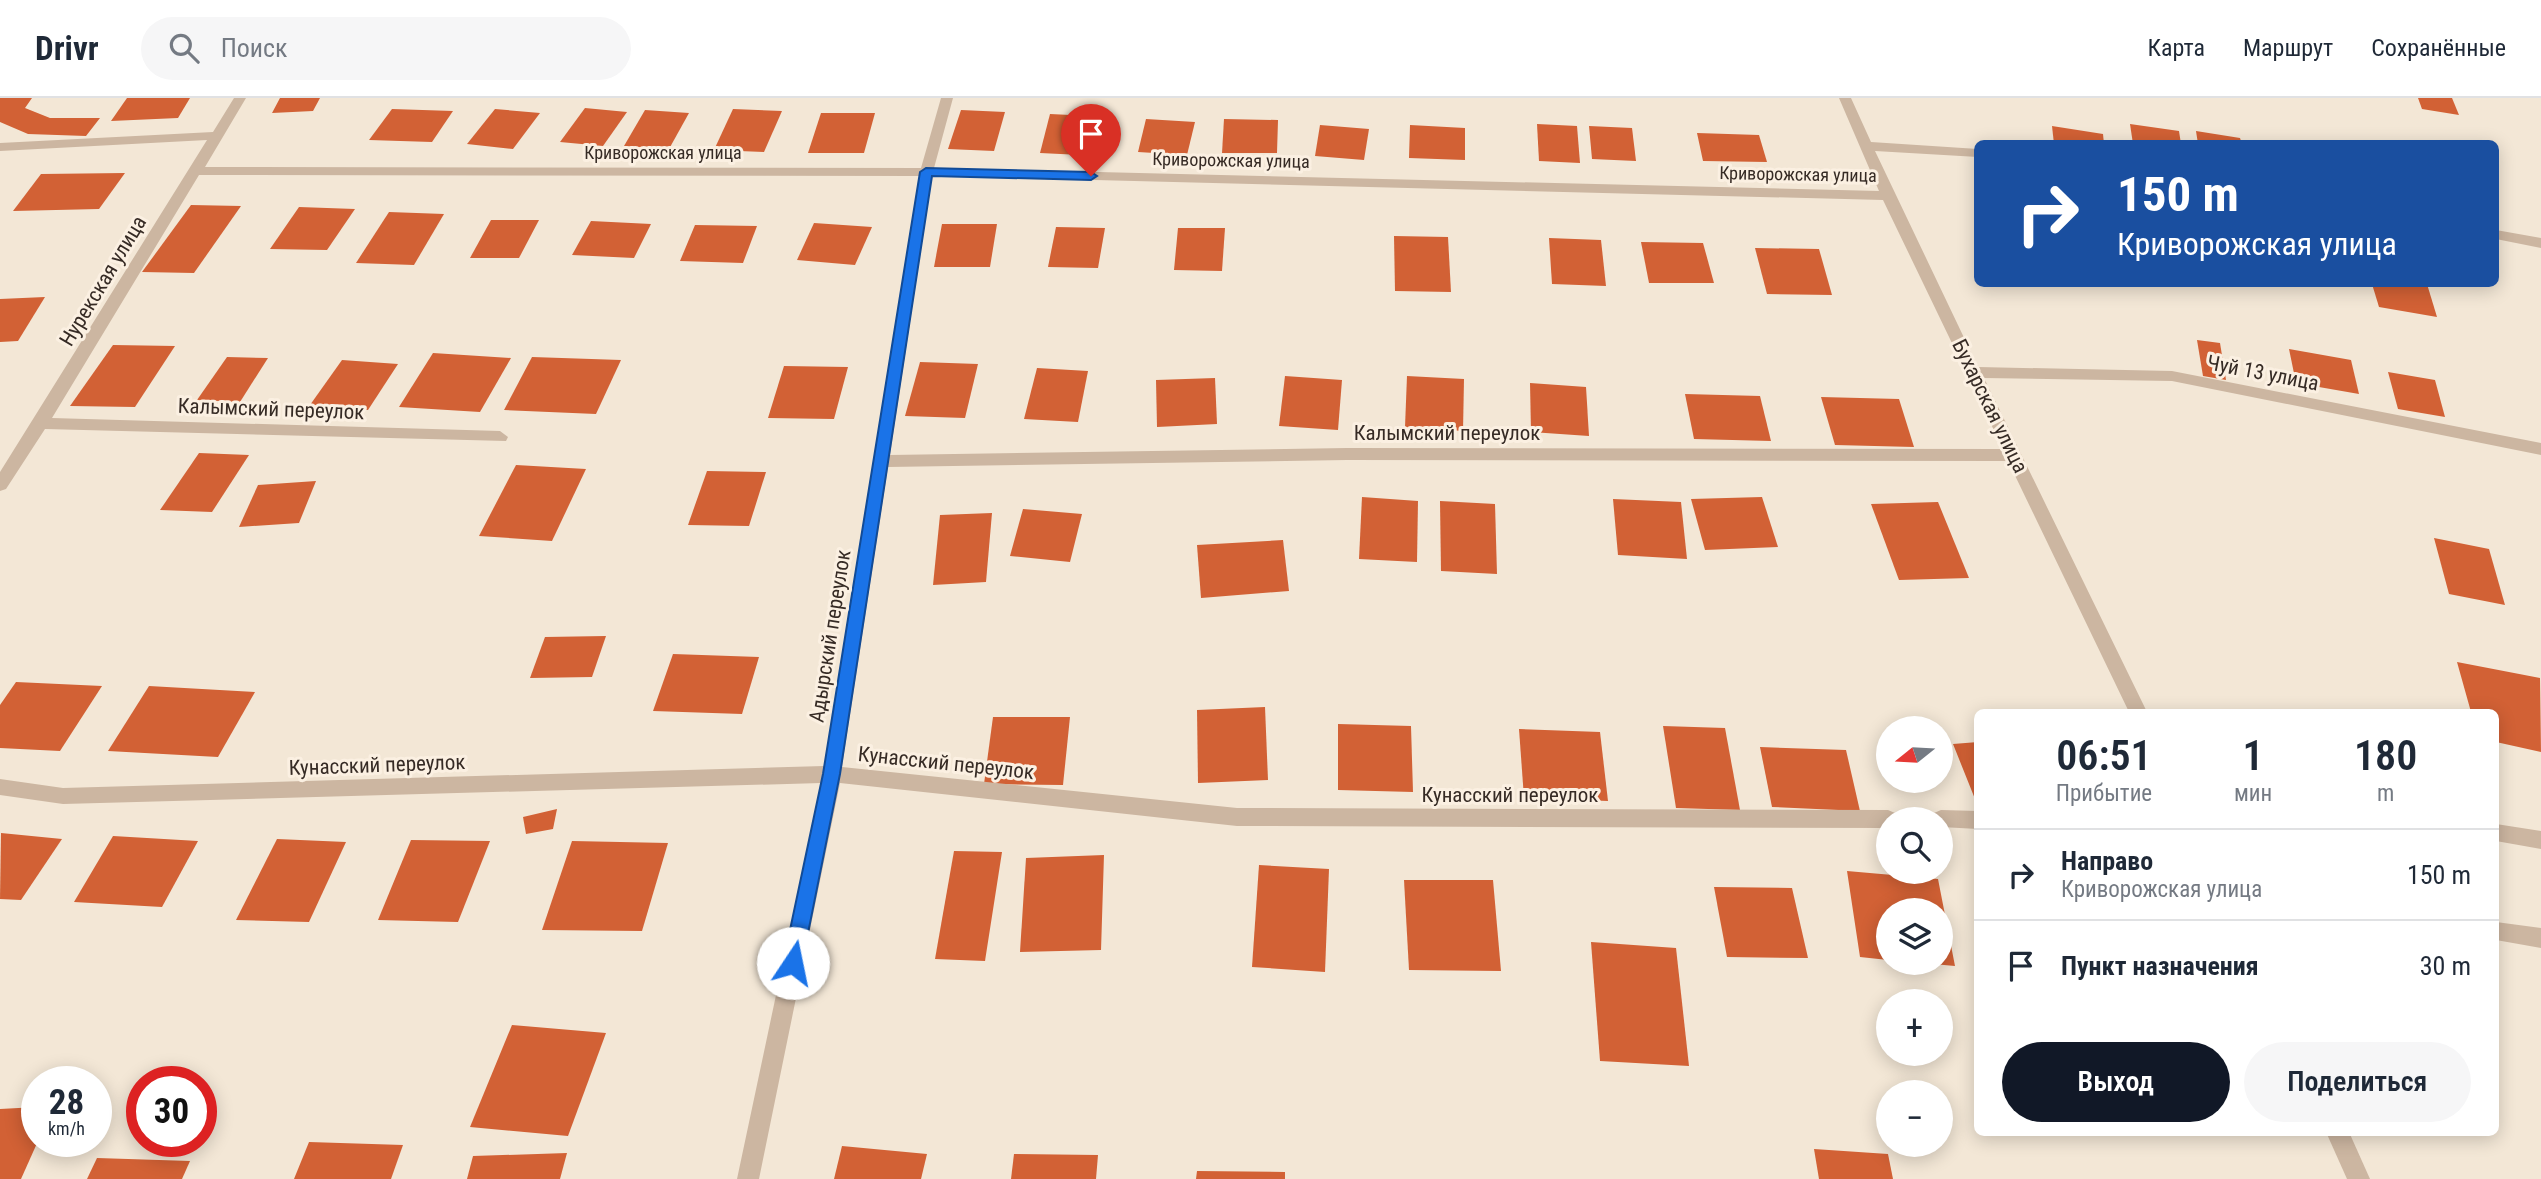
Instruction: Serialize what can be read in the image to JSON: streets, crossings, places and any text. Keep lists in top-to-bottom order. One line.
{"streets":{"street":["Криворожская улица","Нурекская улица","Чуй 13 улица","Бухарская улица","Калымский переулок","Адырский переулок","Кунасский переулок"]},"crossings":[["Криворожская улица","Нурекская улица"],["Криворожская улица","Бухарская улица"],["Криворожская улица","Адырский переулок"],["Нурекская улица","Калымский переулок"],["Чуй 13 улица","Бухарская улица"],["Бухарская улица","Калымский переулок"],["Калымский переулок","Адырский переулок"],["Адырский переулок","Кунасский переулок"]],"north":"left","page":{"header":"Drivr","search":"Поиск","nav":["Карта","Маршрут","Сохранённые"],"turn":["150 m","Криворожская улица"],"eta":["06:51","Прибытие","1","мин","180","m"],"map_buttons":["+","−"],"list":[{"name":"Направо","note":"Криворожская улица","value":"150 m"},{"name":"Пункт назначения","value":"30 m"}],"buttons":["Выход","Поделиться"],"speed":"28 km/h","limit":"30"}}
